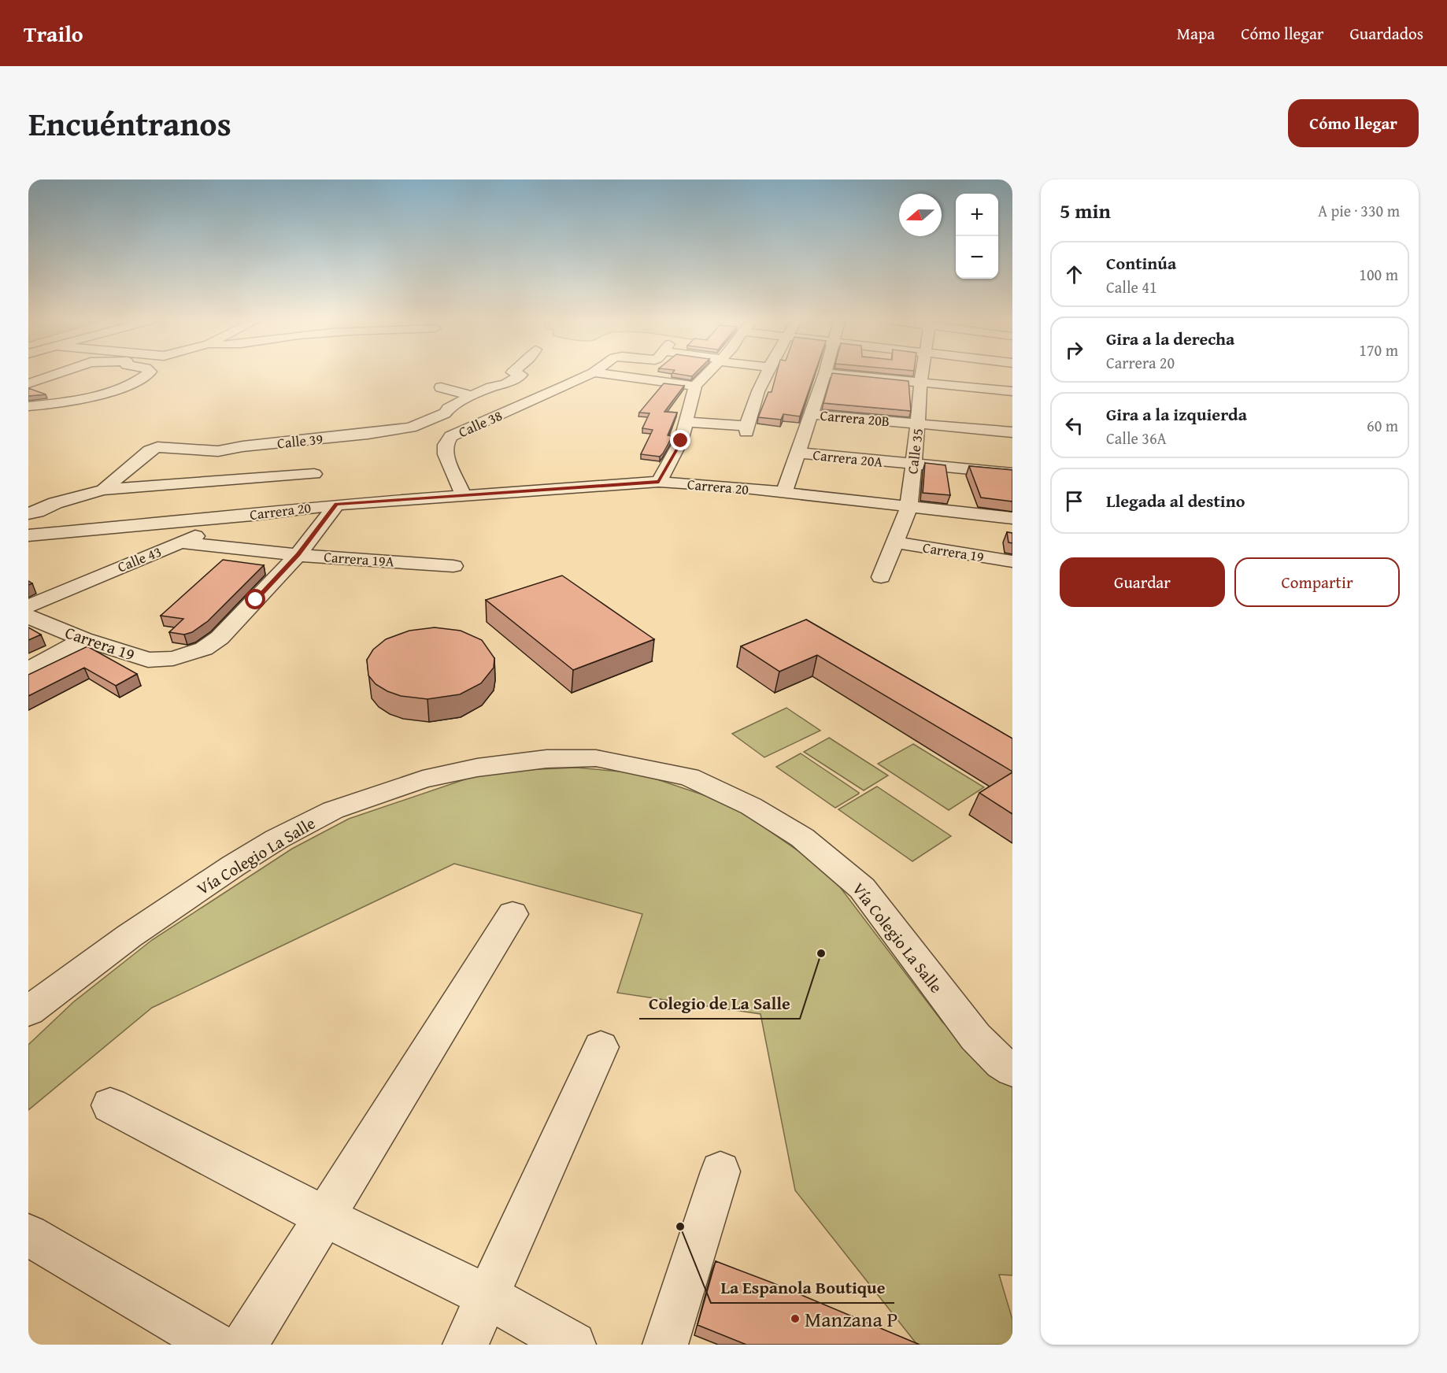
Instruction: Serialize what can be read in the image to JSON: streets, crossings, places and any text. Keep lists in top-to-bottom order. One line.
{"streets":{"street":["Carrera 20B","Calle 38","Calle 39","Calle 35","Carrera 20A","Carrera 20","Carrera 19","Calle 43","Carrera 19A","Vía Colegio La Salle"]},"crossings":[["Carrera 20B","Calle 35"],["Calle 38","Carrera 20"],["Calle 35","Carrera 20A"],["Calle 35","Carrera 20"],["Calle 35","Carrera 19"],["Carrera 20","Carrera 19"],["Carrera 20","Calle 43"],["Carrera 19","Carrera 19A"],["Calle 43","Carrera 19A"]],"places":["Colegio de La Salle","La Espanola Boutique","Manzana P"],"north":"left","page":{"header":"Trailo","nav":["Mapa","Cómo llegar","Guardados"],"title":"Encuéntranos","buttons":["Cómo llegar",["Guardar","Compartir"]],"heading":["5 min","A pie · 330 m"],"map_buttons":["+","−"],"list":[["Continúa","Calle 41","100 m"],["Gira a la derecha","Carrera 20","170 m"],["Gira a la izquierda","Calle 36A","60 m"],"Llegada al destino"]}}
